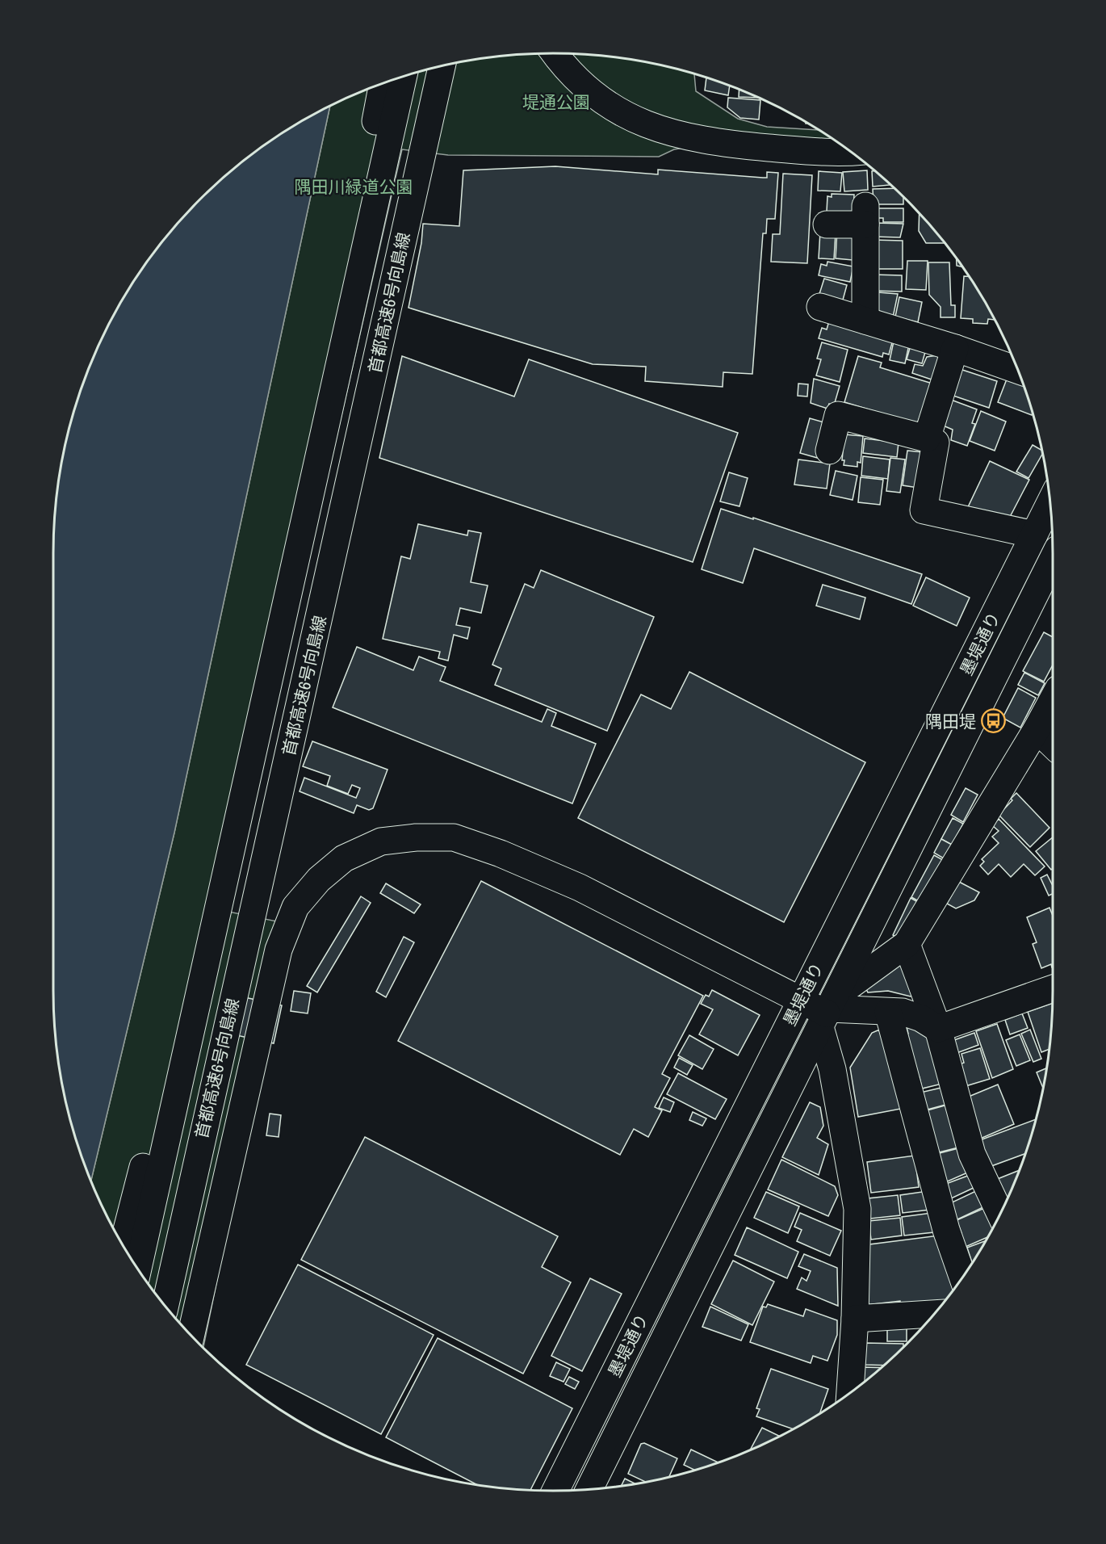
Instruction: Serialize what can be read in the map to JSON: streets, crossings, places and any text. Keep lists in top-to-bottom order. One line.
{"streets":{"main road":["首都高速6号向島線","墨堤通り"]},"parks":["堤通公園","隅田川緑道公園"],"places":{"bus stop":["隅田堤"]}}
